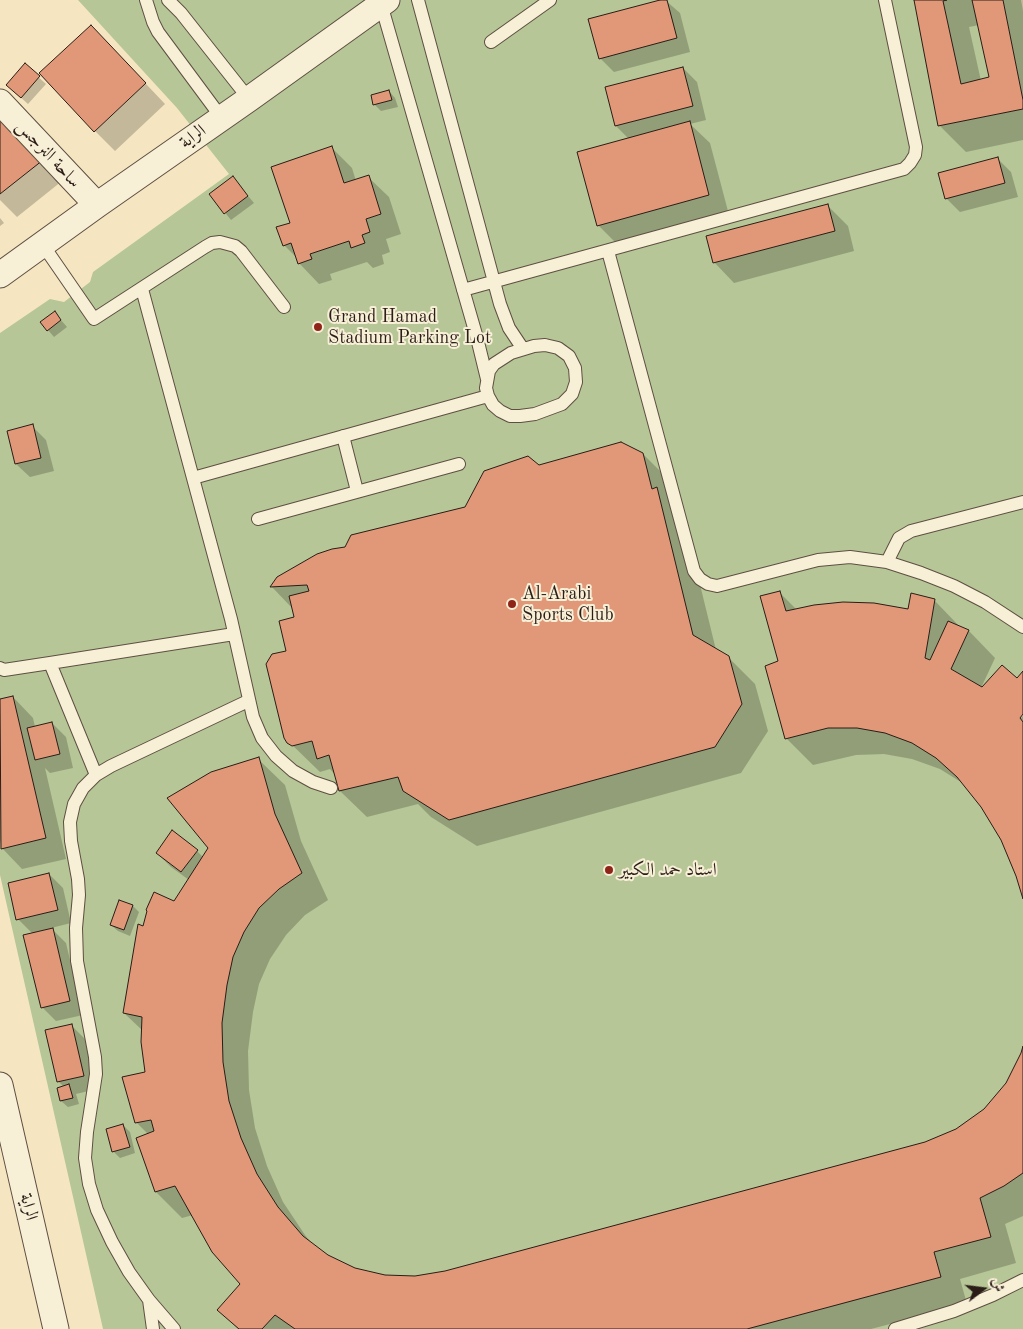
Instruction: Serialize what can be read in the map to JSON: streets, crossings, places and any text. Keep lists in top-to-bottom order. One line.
{"streets":{"street":["الراية","ساحة النرجس"]},"crossings":[["الراية","ساحة النرجس"]],"places":["Grand Hamad Stadium Parking Lot","Al-Arabi Sports Club","استاد حمد الكبير"],"north":"right"}
